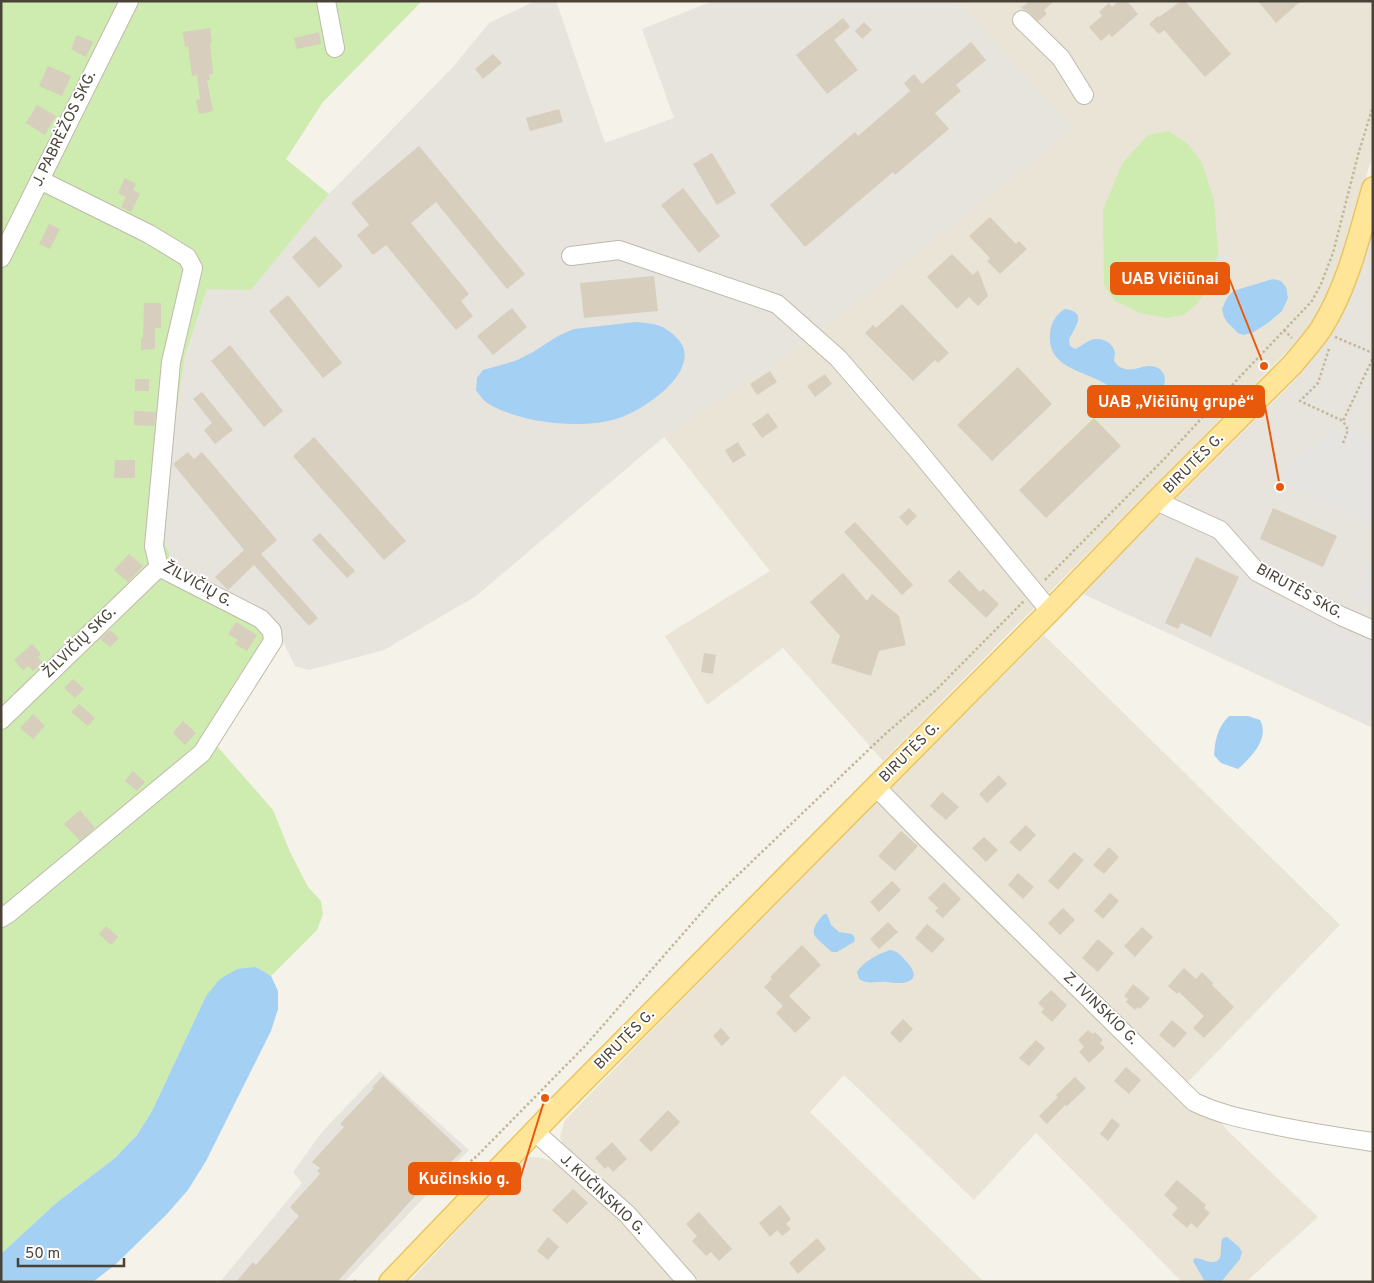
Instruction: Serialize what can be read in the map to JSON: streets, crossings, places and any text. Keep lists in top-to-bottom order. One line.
{"streets":{"main road":["BIRUTĖS G."],"street":["J. PABRĖŽOS SKG.","ŽILVIČIŲ G.","BIRUTĖS SKG.","ŽILVIČIŲ SKG.","Z. IVINSKIO G.","J. KUČINSKIO G."]},"crossings":[["J. PABRĖŽOS SKG.","ŽILVIČIŲ G."],["BIRUTĖS G.","BIRUTĖS SKG."],["BIRUTĖS G.","Z. IVINSKIO G."],["BIRUTĖS G.","J. KUČINSKIO G."],["ŽILVIČIŲ G.","ŽILVIČIŲ SKG."]],"places":["UAB Vičiūnai","UAB „Vičiūnų grupė“","Kučinskio g."],"scale_bar":"50 m"}
